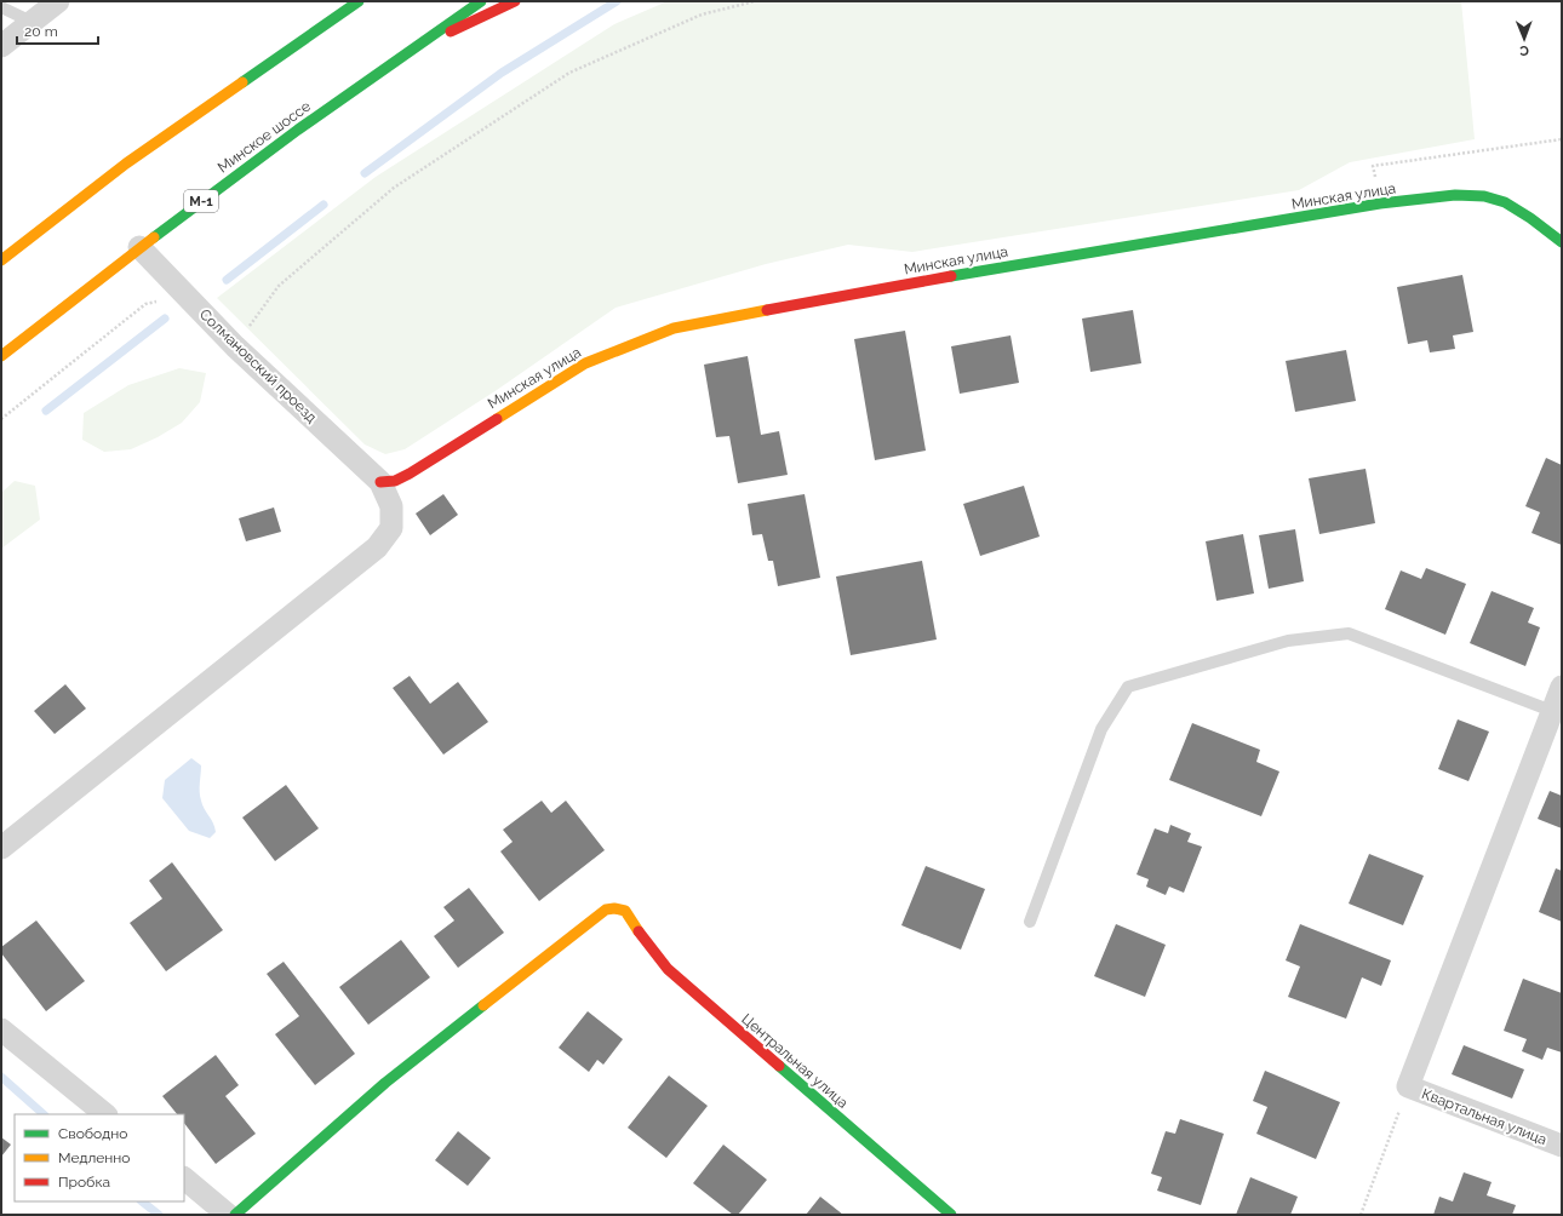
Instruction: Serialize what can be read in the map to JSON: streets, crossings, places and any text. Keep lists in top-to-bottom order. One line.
{"streets":{"main road":["Минское шоссе","Минская улица","М-1","Центральная улица"],"street":["Солмановский проезд","Квартальная улица"]},"crossings":[["Минское шоссе","Солмановский проезд"],["Минская улица","Солмановский проезд"]],"legend":["Свободно","Медленно","Пробка"],"scale_bar":"20 m","north":"bottom"}
